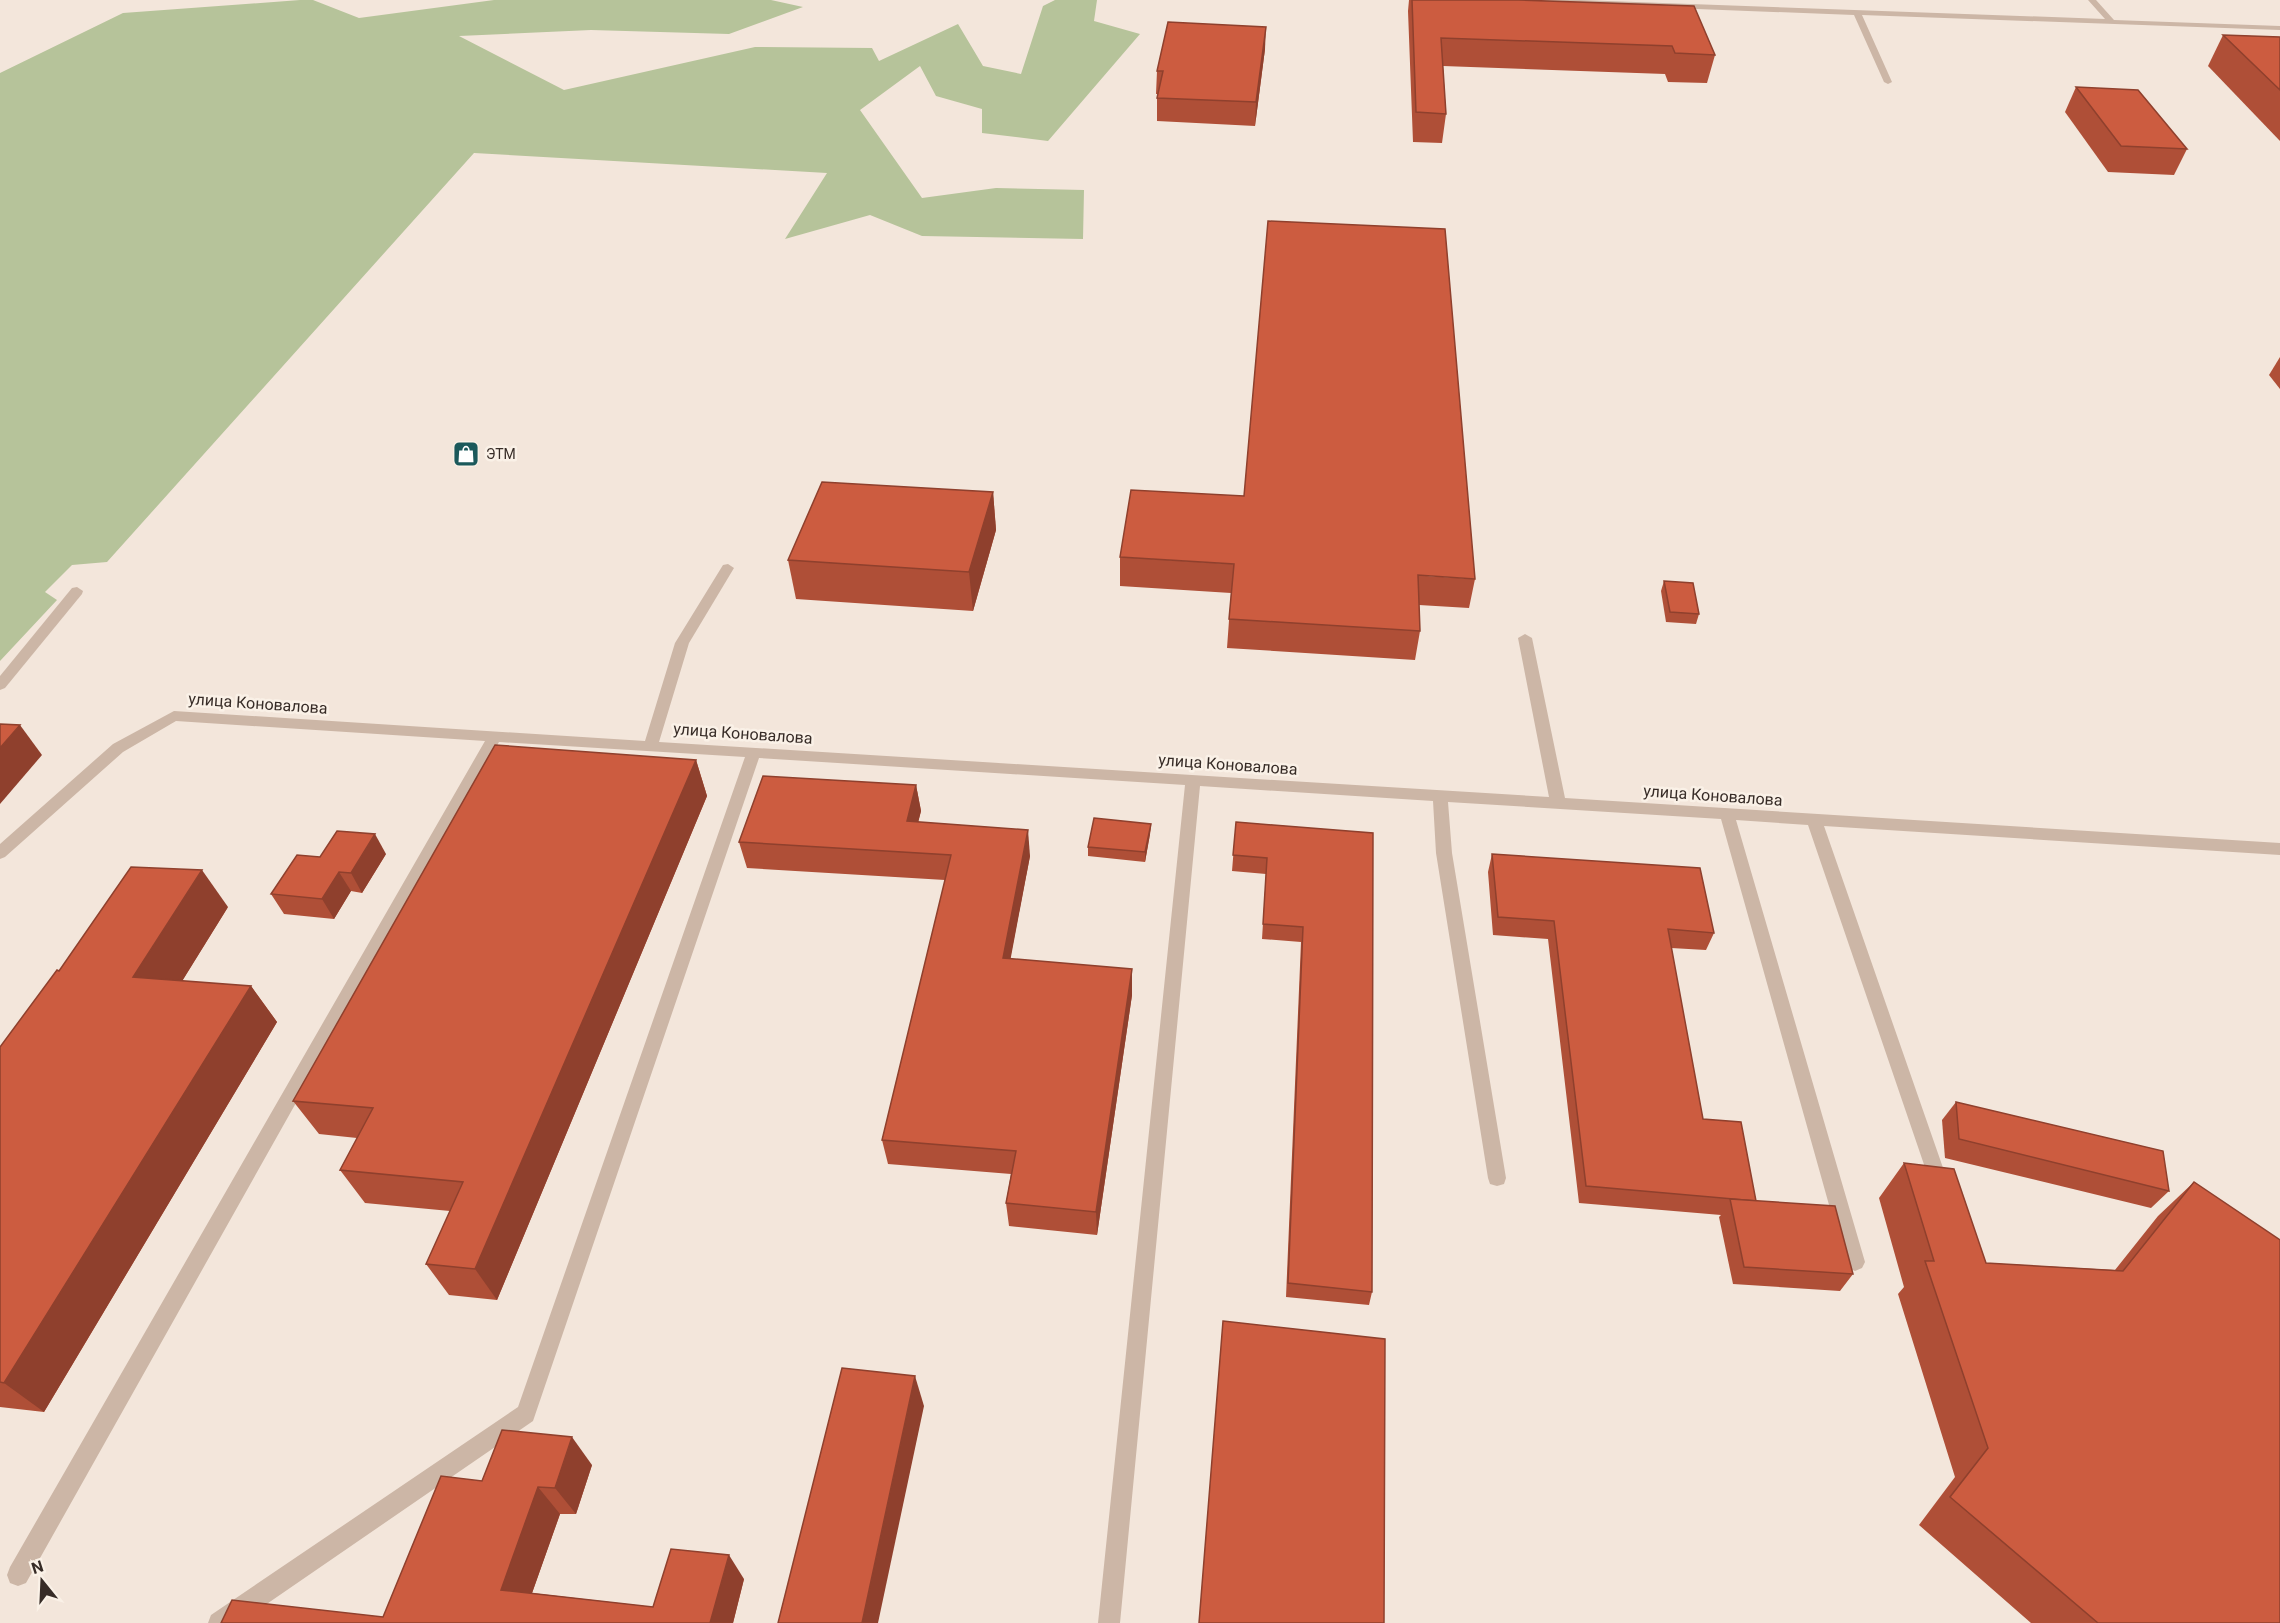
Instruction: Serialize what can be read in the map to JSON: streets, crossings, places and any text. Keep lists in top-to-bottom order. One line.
{"streets":{"street":["улица Коновалова"]},"places":{"shop":["ЭТМ"]},"north":"top"}
